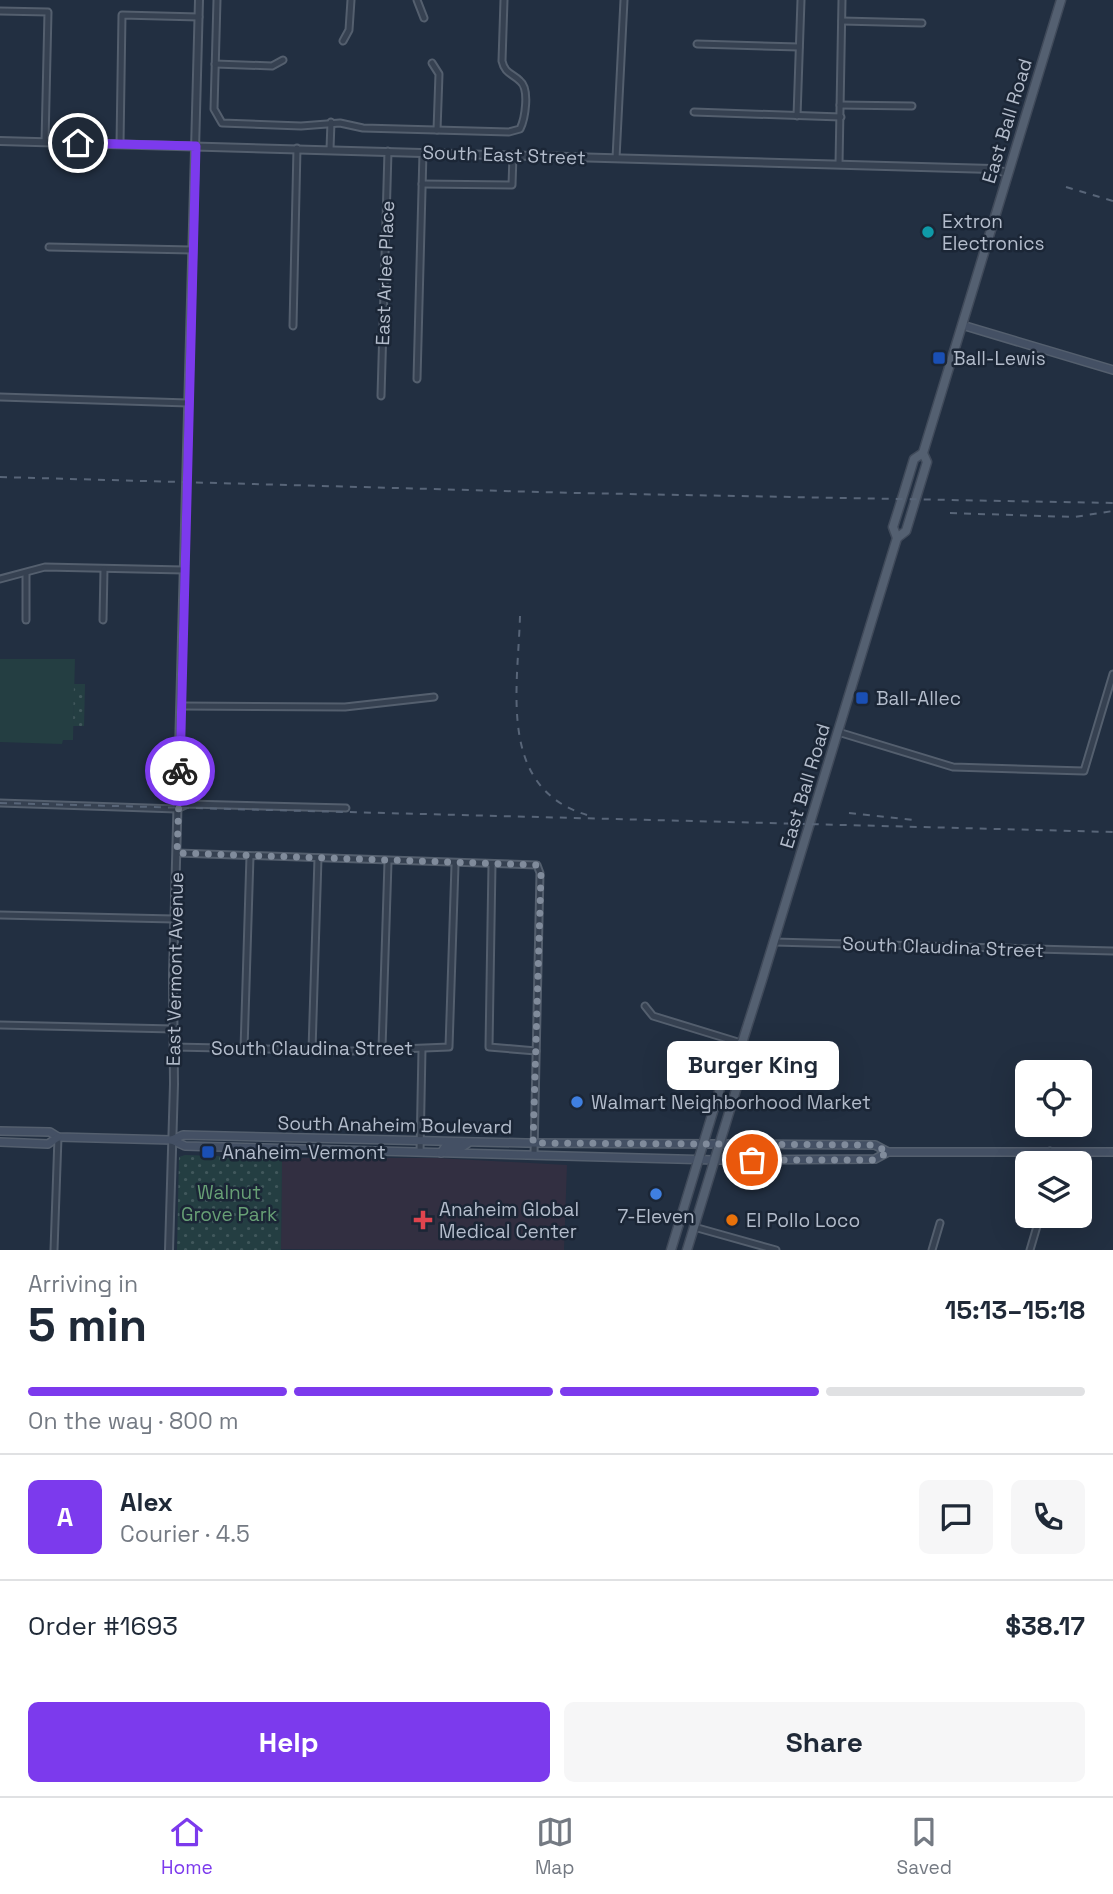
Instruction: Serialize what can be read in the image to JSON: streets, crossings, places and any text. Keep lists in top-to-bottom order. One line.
{"streets":{"main road":["East Ball Road","South Anaheim Boulevard"],"street":["South East Street","East Arlee Place","South Claudina Street","East Vermont Avenue"]},"crossings":[["East Ball Road","South East Street"],["East Ball Road","South Claudina Street"],["East Ball Road","South Anaheim Boulevard"],["South East Street","East Arlee Place"],["South East Street","East Vermont Avenue"],["South Claudina Street","East Vermont Avenue"],["East Vermont Avenue","South Anaheim Boulevard"]],"parks":["Walnut Grove Park"],"places":{"other":["Extron Electronics","Walmart Neighborhood Market","Burger King","7-Eleven","El Pollo Loco"],"transit":["Ball-Lewis","Ball-Allec","Anaheim-Vermont"],"health":["Anaheim Global Medical Center"]},"page":{"bubble":"Burger King","heading":["5 min","Arriving in","15:13–15:18"],"panel":["Alex","Courier · 4.5","Order #1693","$38.17"],"bar":"On the way · 800 m","round":"A","buttons":["Help","Share"],"tabs":["Home","Map","Saved"]}}
